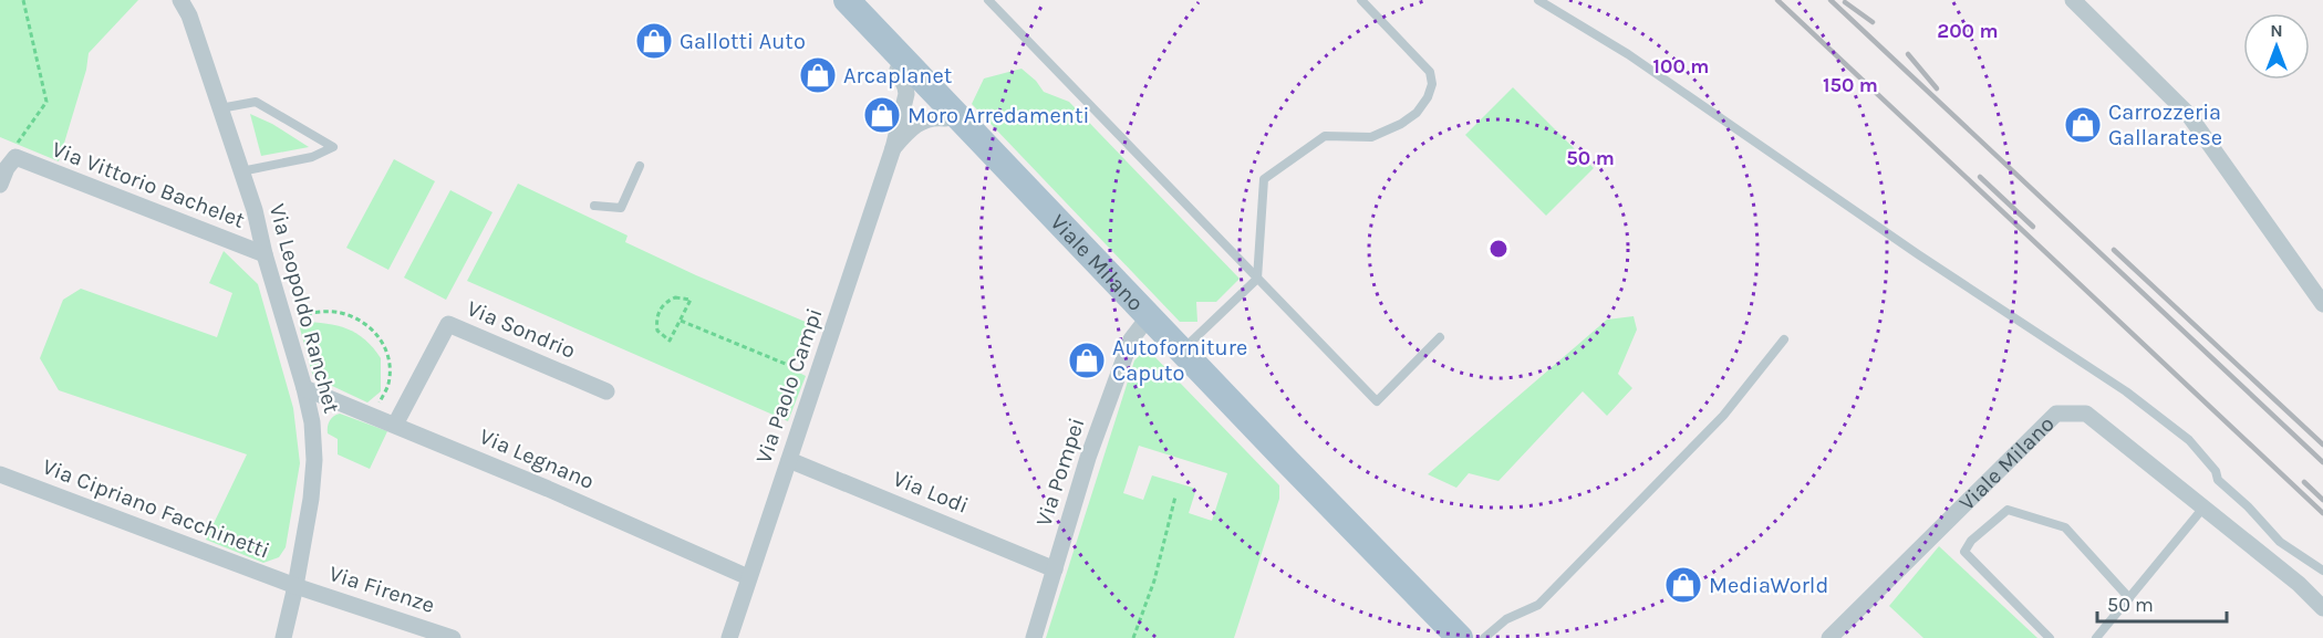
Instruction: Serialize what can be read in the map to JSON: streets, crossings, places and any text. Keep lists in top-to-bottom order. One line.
{"streets":{"main road":["Viale Milano"],"street":["Via Vittorio Bachelet","Via Leopoldo Ranchet","Via Sondrio","Via Paolo Campi","Via Legnano","Via Pompei","Via Lodi","Via Cipriano Facchinetti","Via Firenze"]},"crossings":[["Via Vittorio Bachelet","Via Leopoldo Ranchet"],["Viale Milano","Via Paolo Campi"],["Viale Milano","Via Pompei"],["Via Leopoldo Ranchet","Via Legnano"],["Via Leopoldo Ranchet","Via Cipriano Facchinetti"],["Via Leopoldo Ranchet","Via Firenze"],["Via Sondrio","Via Legnano"],["Via Paolo Campi","Via Legnano"],["Via Paolo Campi","Via Lodi"],["Via Pompei","Via Lodi"],["Via Cipriano Facchinetti","Via Firenze"]],"places":{"shop":["Gallotti Auto","Arcaplanet","Moro Arredamenti","Carrozzeria Gallaratese","Autoforniture Caputo","MediaWorld"]},"scale_bar":"50 m","north":"top","rings":["200 m","100 m","150 m","50 m"]}
